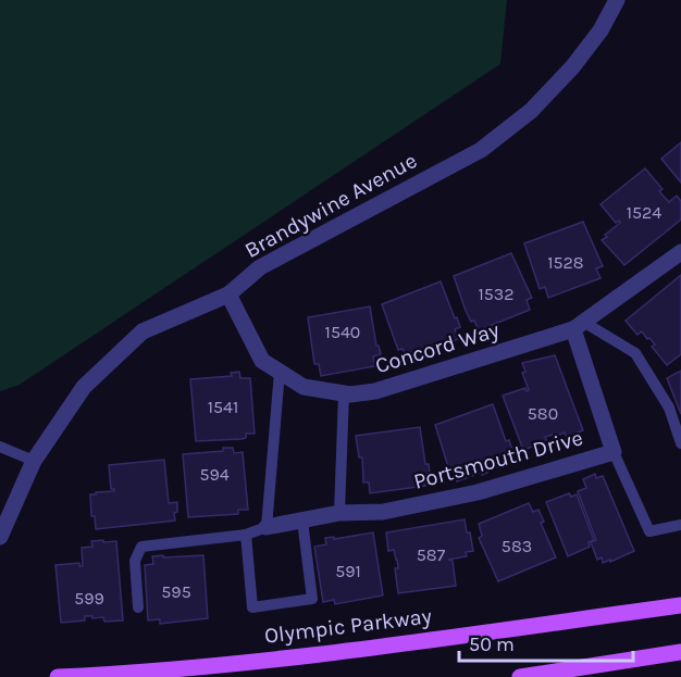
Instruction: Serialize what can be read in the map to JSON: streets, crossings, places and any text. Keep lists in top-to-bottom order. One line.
{"streets":{"main road":["Olympic Parkway"],"street":["Brandywine Avenue","Concord Way","Portsmouth Drive"]},"crossings":[["Brandywine Avenue","Concord Way"],["Concord Way","Portsmouth Drive"]],"house_numbers":["1524","1528","1532","1540","1541","580","594","583","587","591","595","599"],"scale_bar":"50 m"}
